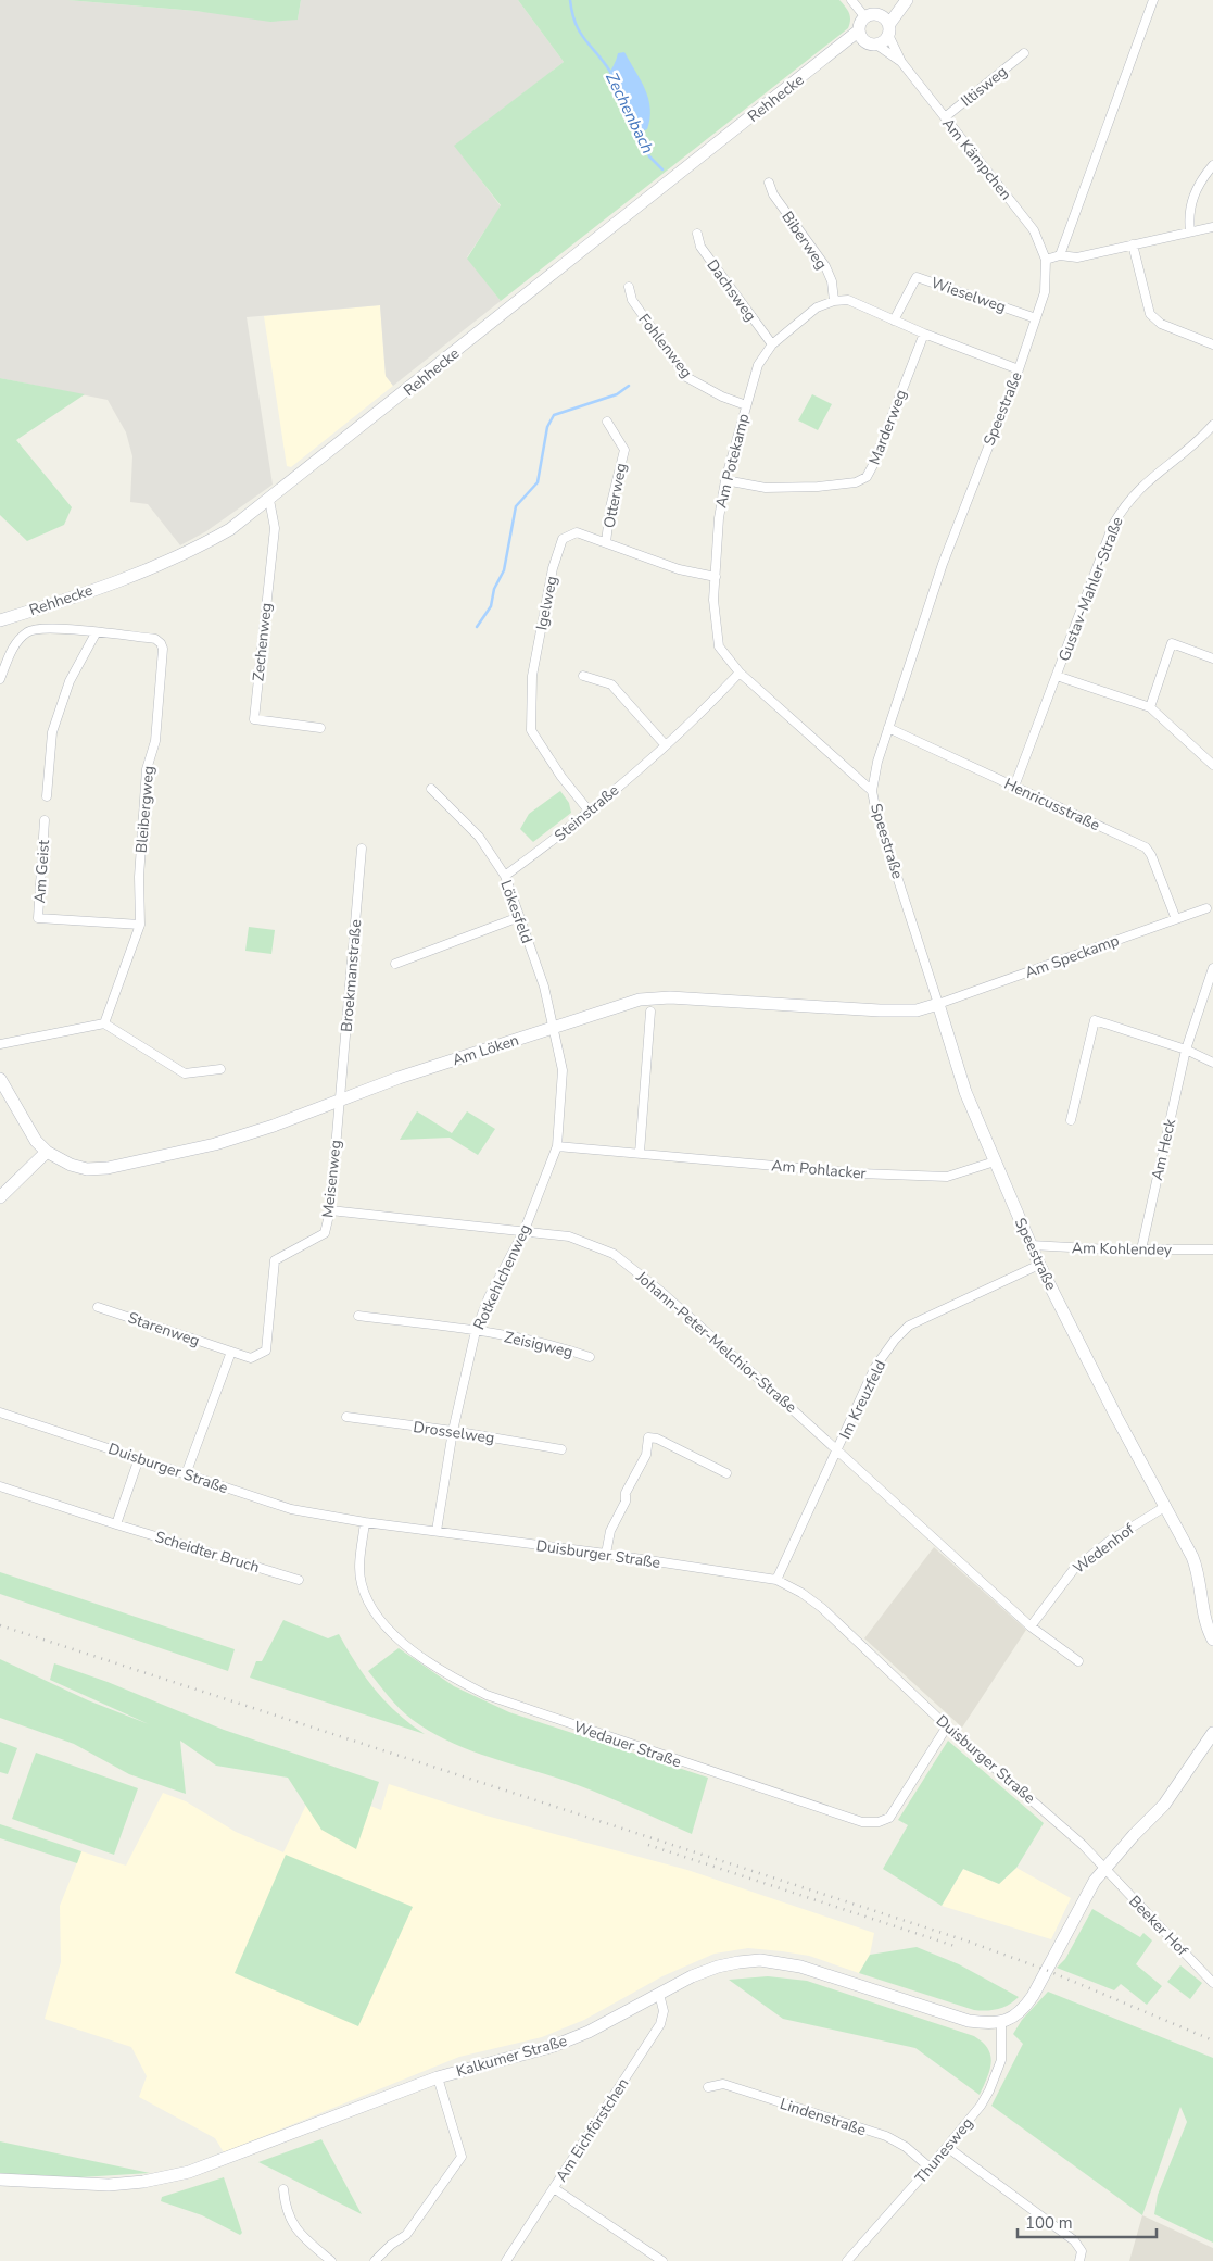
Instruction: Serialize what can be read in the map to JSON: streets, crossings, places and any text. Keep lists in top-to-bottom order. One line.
{"streets":{"street":["Iltisweg","Rehhecke","Am Kämpchen","Biberweg","Dachsweg","Wieselweg","Fohlenweg","Speestraße","Marderweg","Am Potekamp","Otterweg","Gustav-Mahler-Straße","Igelweg","Zechenweg","Henricusstraße","Bleibergweg","Steinstraße","Am Geist","Lökesfeld","Am Speckamp","Broekmanstraße","Am Löken","Am Heck","Am Pohlacker","Meisenweg","Am Kohlendey","Rotkehlchenweg","Starenweg","Johann-Peter-Melchior-Straße","Zeisigweg","Im Kreuzfeld","Drosselweg","Duisburger Straße","Wedenhof","Scheidter Bruch","Wedauer Straße","Beeker Hof","Kalkumer Straße","Lindenstraße","Am Eichförstchen","Thunesweg"]},"crossings":[["Iltisweg","Am Kämpchen"],["Rehhecke","Zechenweg"],["Am Kämpchen","Speestraße"],["Biberweg","Am Potekamp"],["Dachsweg","Am Potekamp"],["Wieselweg","Speestraße"],["Fohlenweg","Am Potekamp"],["Speestraße","Am Potekamp"],["Speestraße","Henricusstraße"],["Speestraße","Am Speckamp"],["Speestraße","Am Löken"],["Speestraße","Am Pohlacker"],["Speestraße","Am Kohlendey"],["Speestraße","Im Kreuzfeld"],["Speestraße","Wedenhof"],["Marderweg","Am Potekamp"],["Am Potekamp","Igelweg"],["Am Potekamp","Steinstraße"],["Otterweg","Igelweg"],["Gustav-Mahler-Straße","Henricusstraße"],["Igelweg","Steinstraße"],["Henricusstraße","Am Speckamp"],["Bleibergweg","Am Geist"],["Steinstraße","Lökesfeld"],["Lökesfeld","Am Löken"],["Lökesfeld","Rotkehlchenweg"],["Am Speckamp","Am Löken"],["Broekmanstraße","Am Löken"],["Broekmanstraße","Meisenweg"],["Am Löken","Meisenweg"],["Am Löken","Rotkehlchenweg"],["Am Heck","Am Kohlendey"],["Am Pohlacker","Rotkehlchenweg"],["Meisenweg","Starenweg"],["Meisenweg","Johann-Peter-Melchior-Straße"],["Rotkehlchenweg","Johann-Peter-Melchior-Straße"],["Rotkehlchenweg","Zeisigweg"],["Rotkehlchenweg","Drosselweg"],["Rotkehlchenweg","Duisburger Straße"],["Johann-Peter-Melchior-Straße","Im Kreuzfeld"],["Johann-Peter-Melchior-Straße","Wedenhof"],["Im Kreuzfeld","Duisburger Straße"],["Duisburger Straße","Wedauer Straße"],["Duisburger Straße","Beeker Hof"],["Duisburger Straße","Kalkumer Straße"],["Beeker Hof","Kalkumer Straße"],["Kalkumer Straße","Am Eichförstchen"],["Kalkumer Straße","Thunesweg"],["Lindenstraße","Thunesweg"]],"water":["Zechenbach"],"scale_bar":"100 m"}
